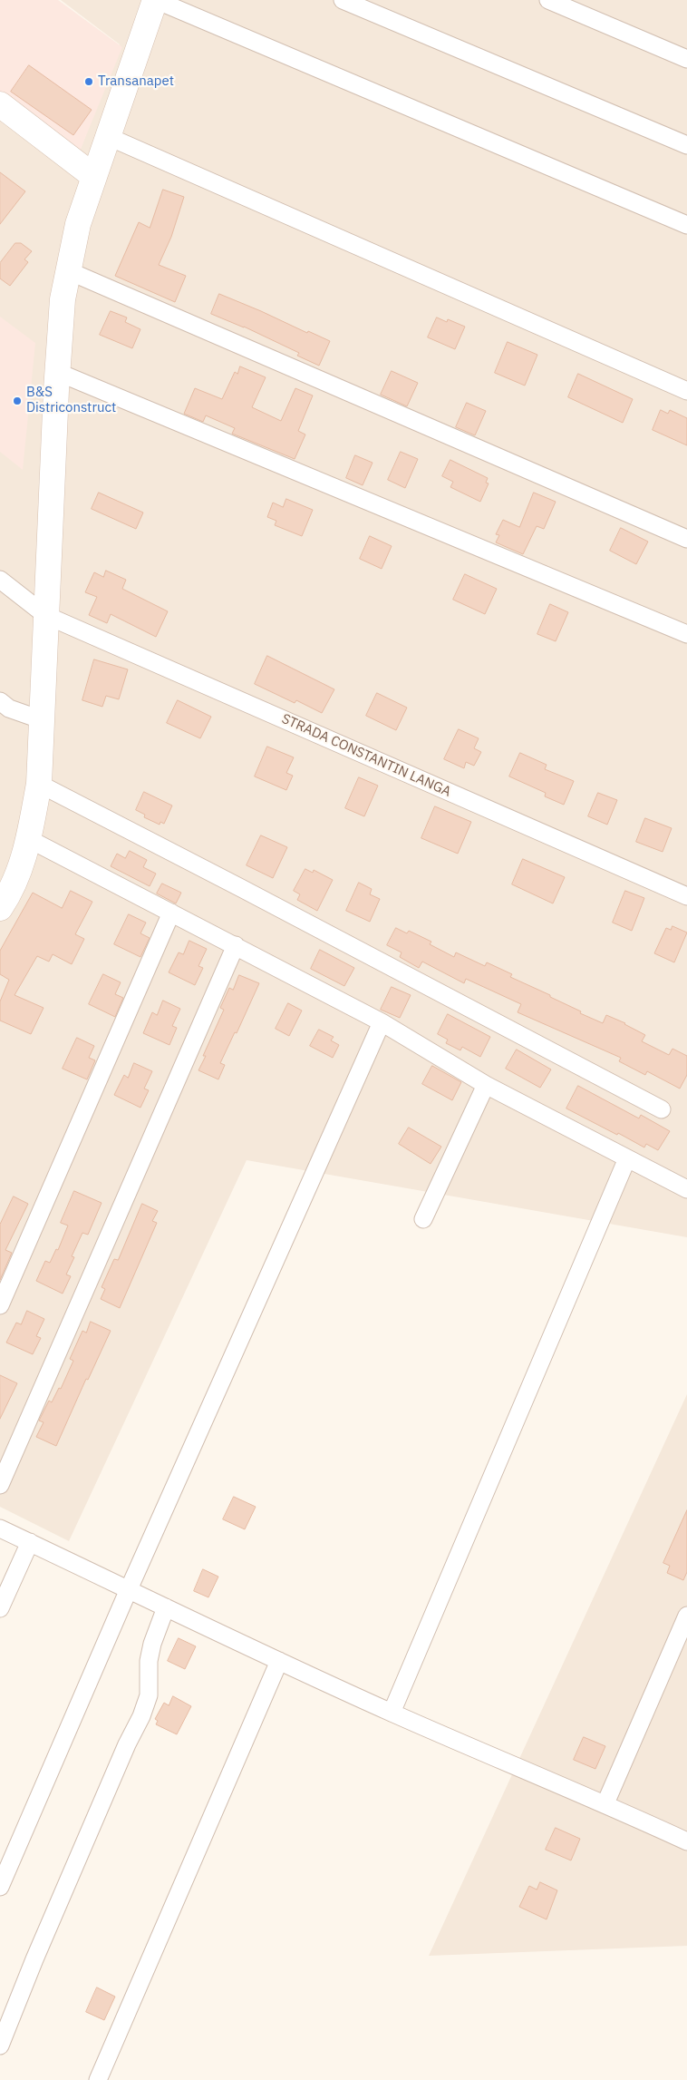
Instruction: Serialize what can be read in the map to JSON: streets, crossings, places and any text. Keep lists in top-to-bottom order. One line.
{"streets":{"street":["STRADA CONSTANTIN LANGA"]},"places":["Transanapet","B&S Districonstruct"]}
